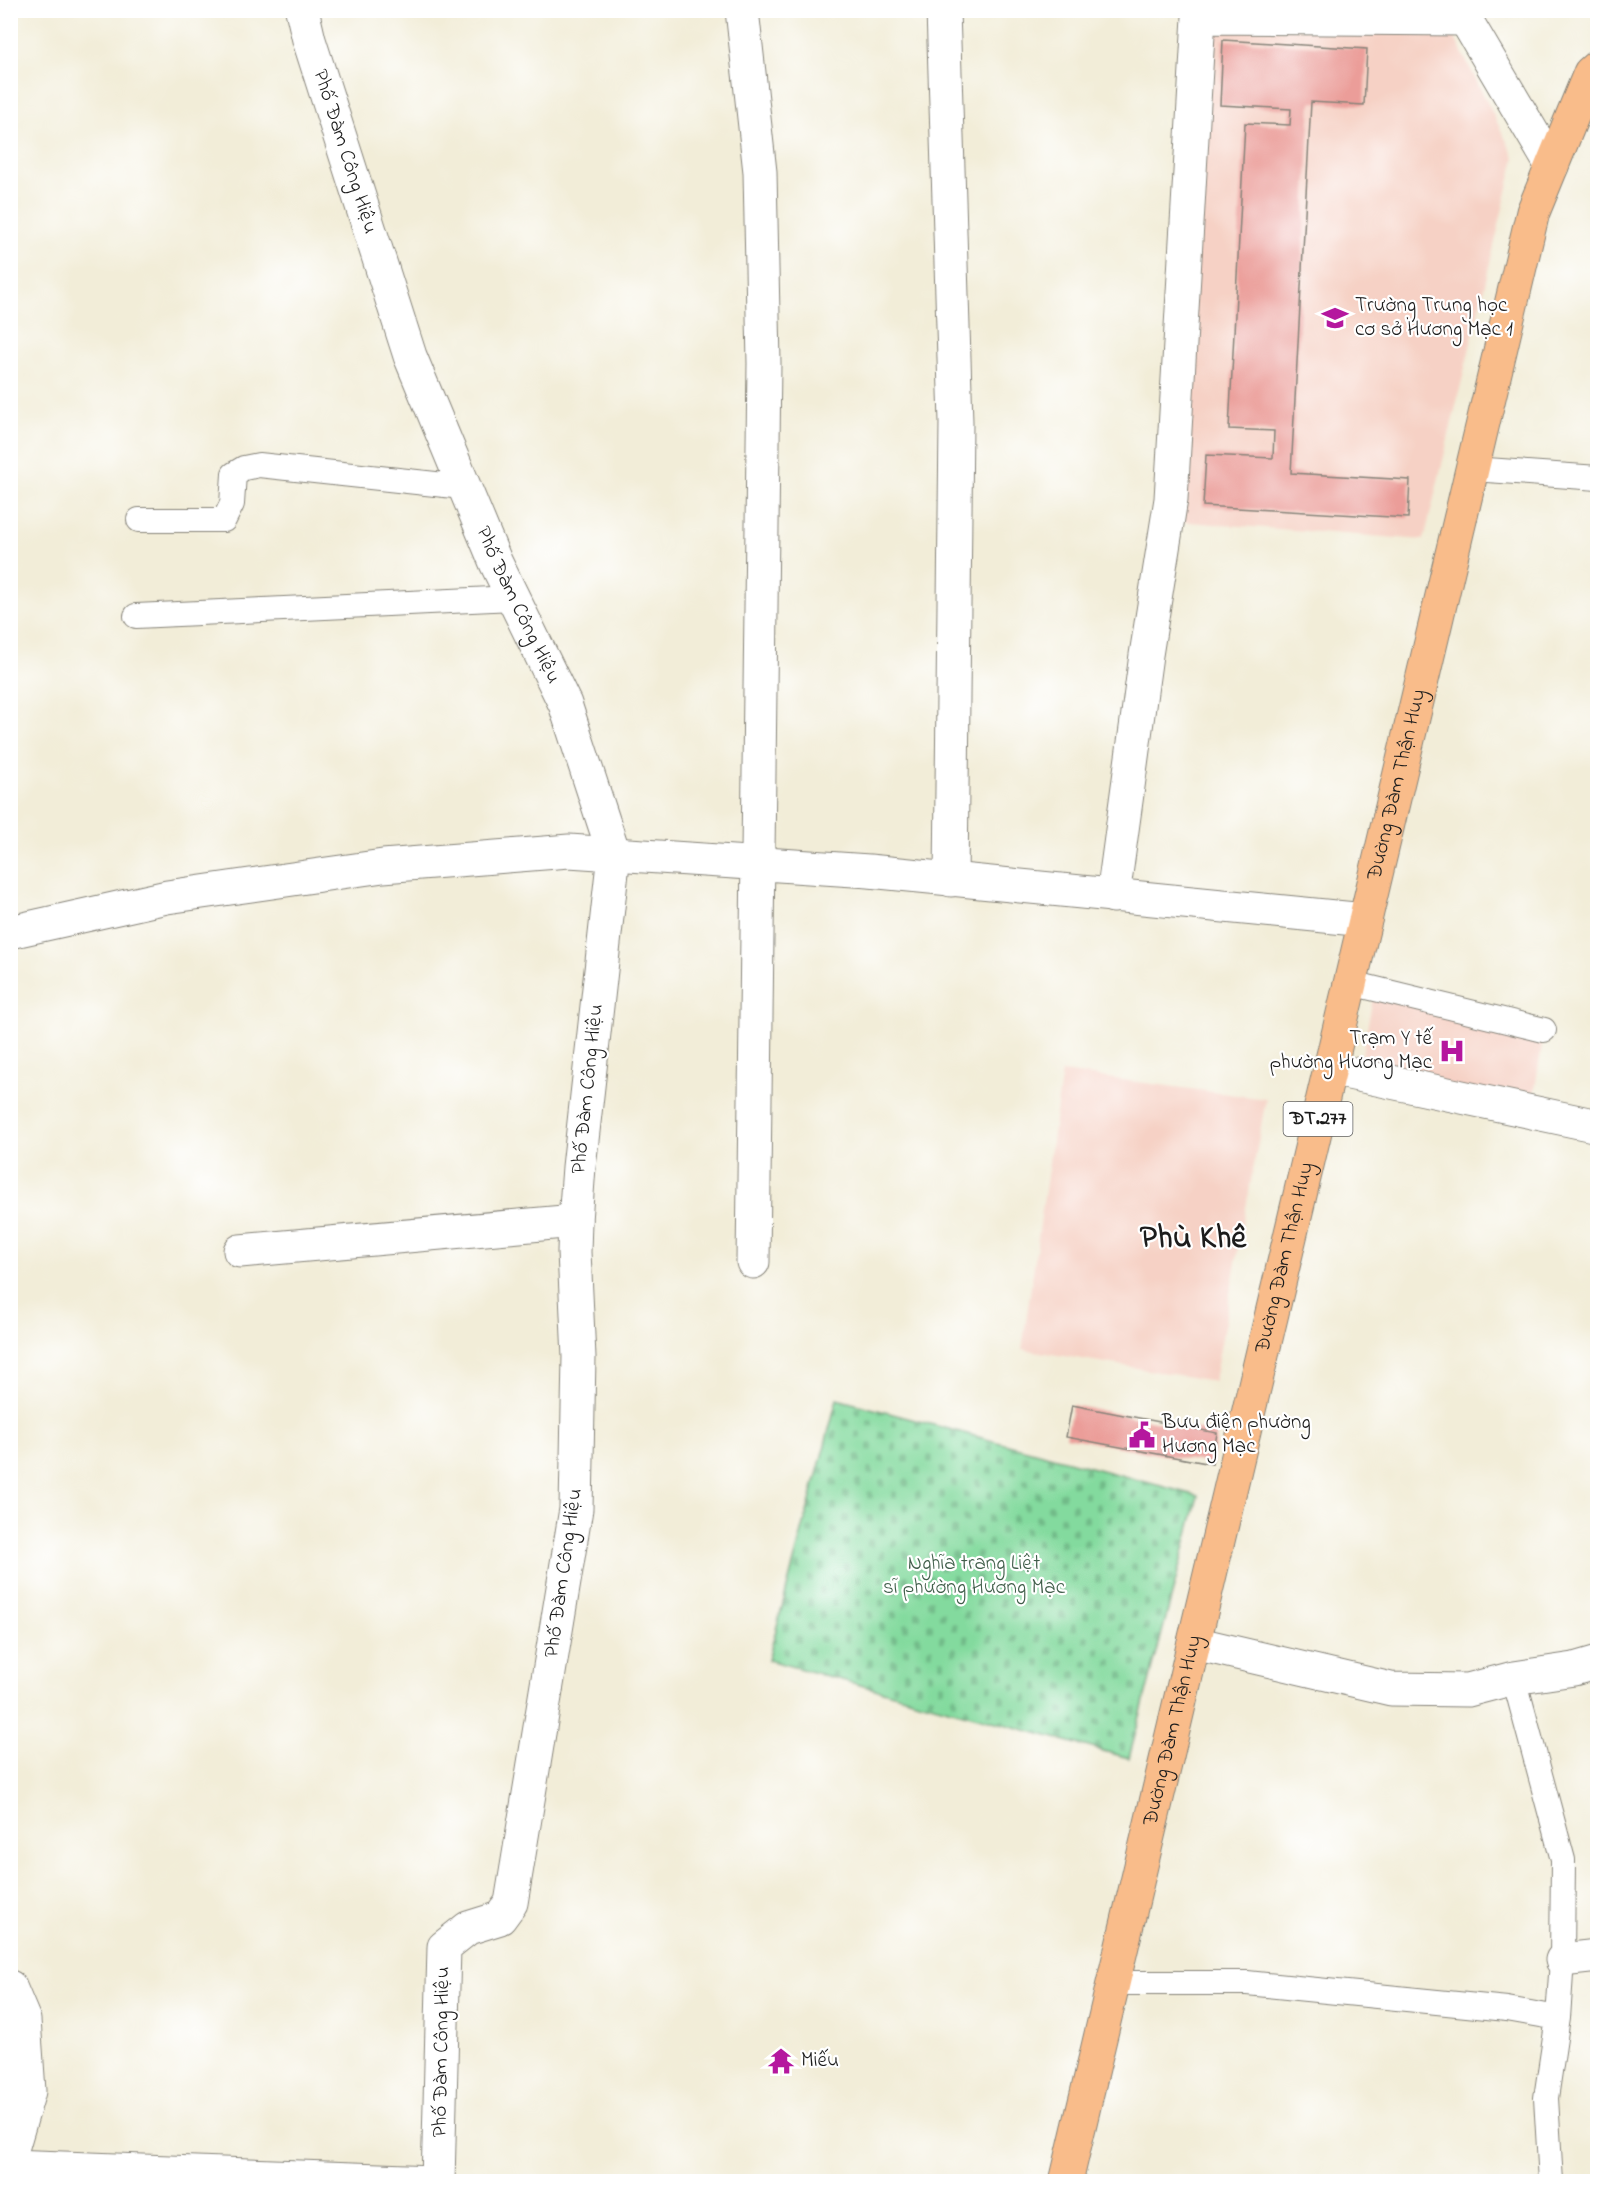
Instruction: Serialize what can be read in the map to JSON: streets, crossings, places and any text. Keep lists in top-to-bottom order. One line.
{"streets":{"main road":["Đường Đàm Thận Huy","ĐT.277"],"street":["Phố Đàm Công Hiệu"]},"districts":["Phù Khê"],"parks":["Nghĩa trang Liệt sĩ phường Hương Mạc"],"places":{"school or university":["Trường Trung học cơ sở Hương Mạc 1"],"hospital":["Trạm Y tế phường Hương Mạc"],"public building":["Bưu điện phường Hương Mạc"],"temple":["Miếu"]}}
